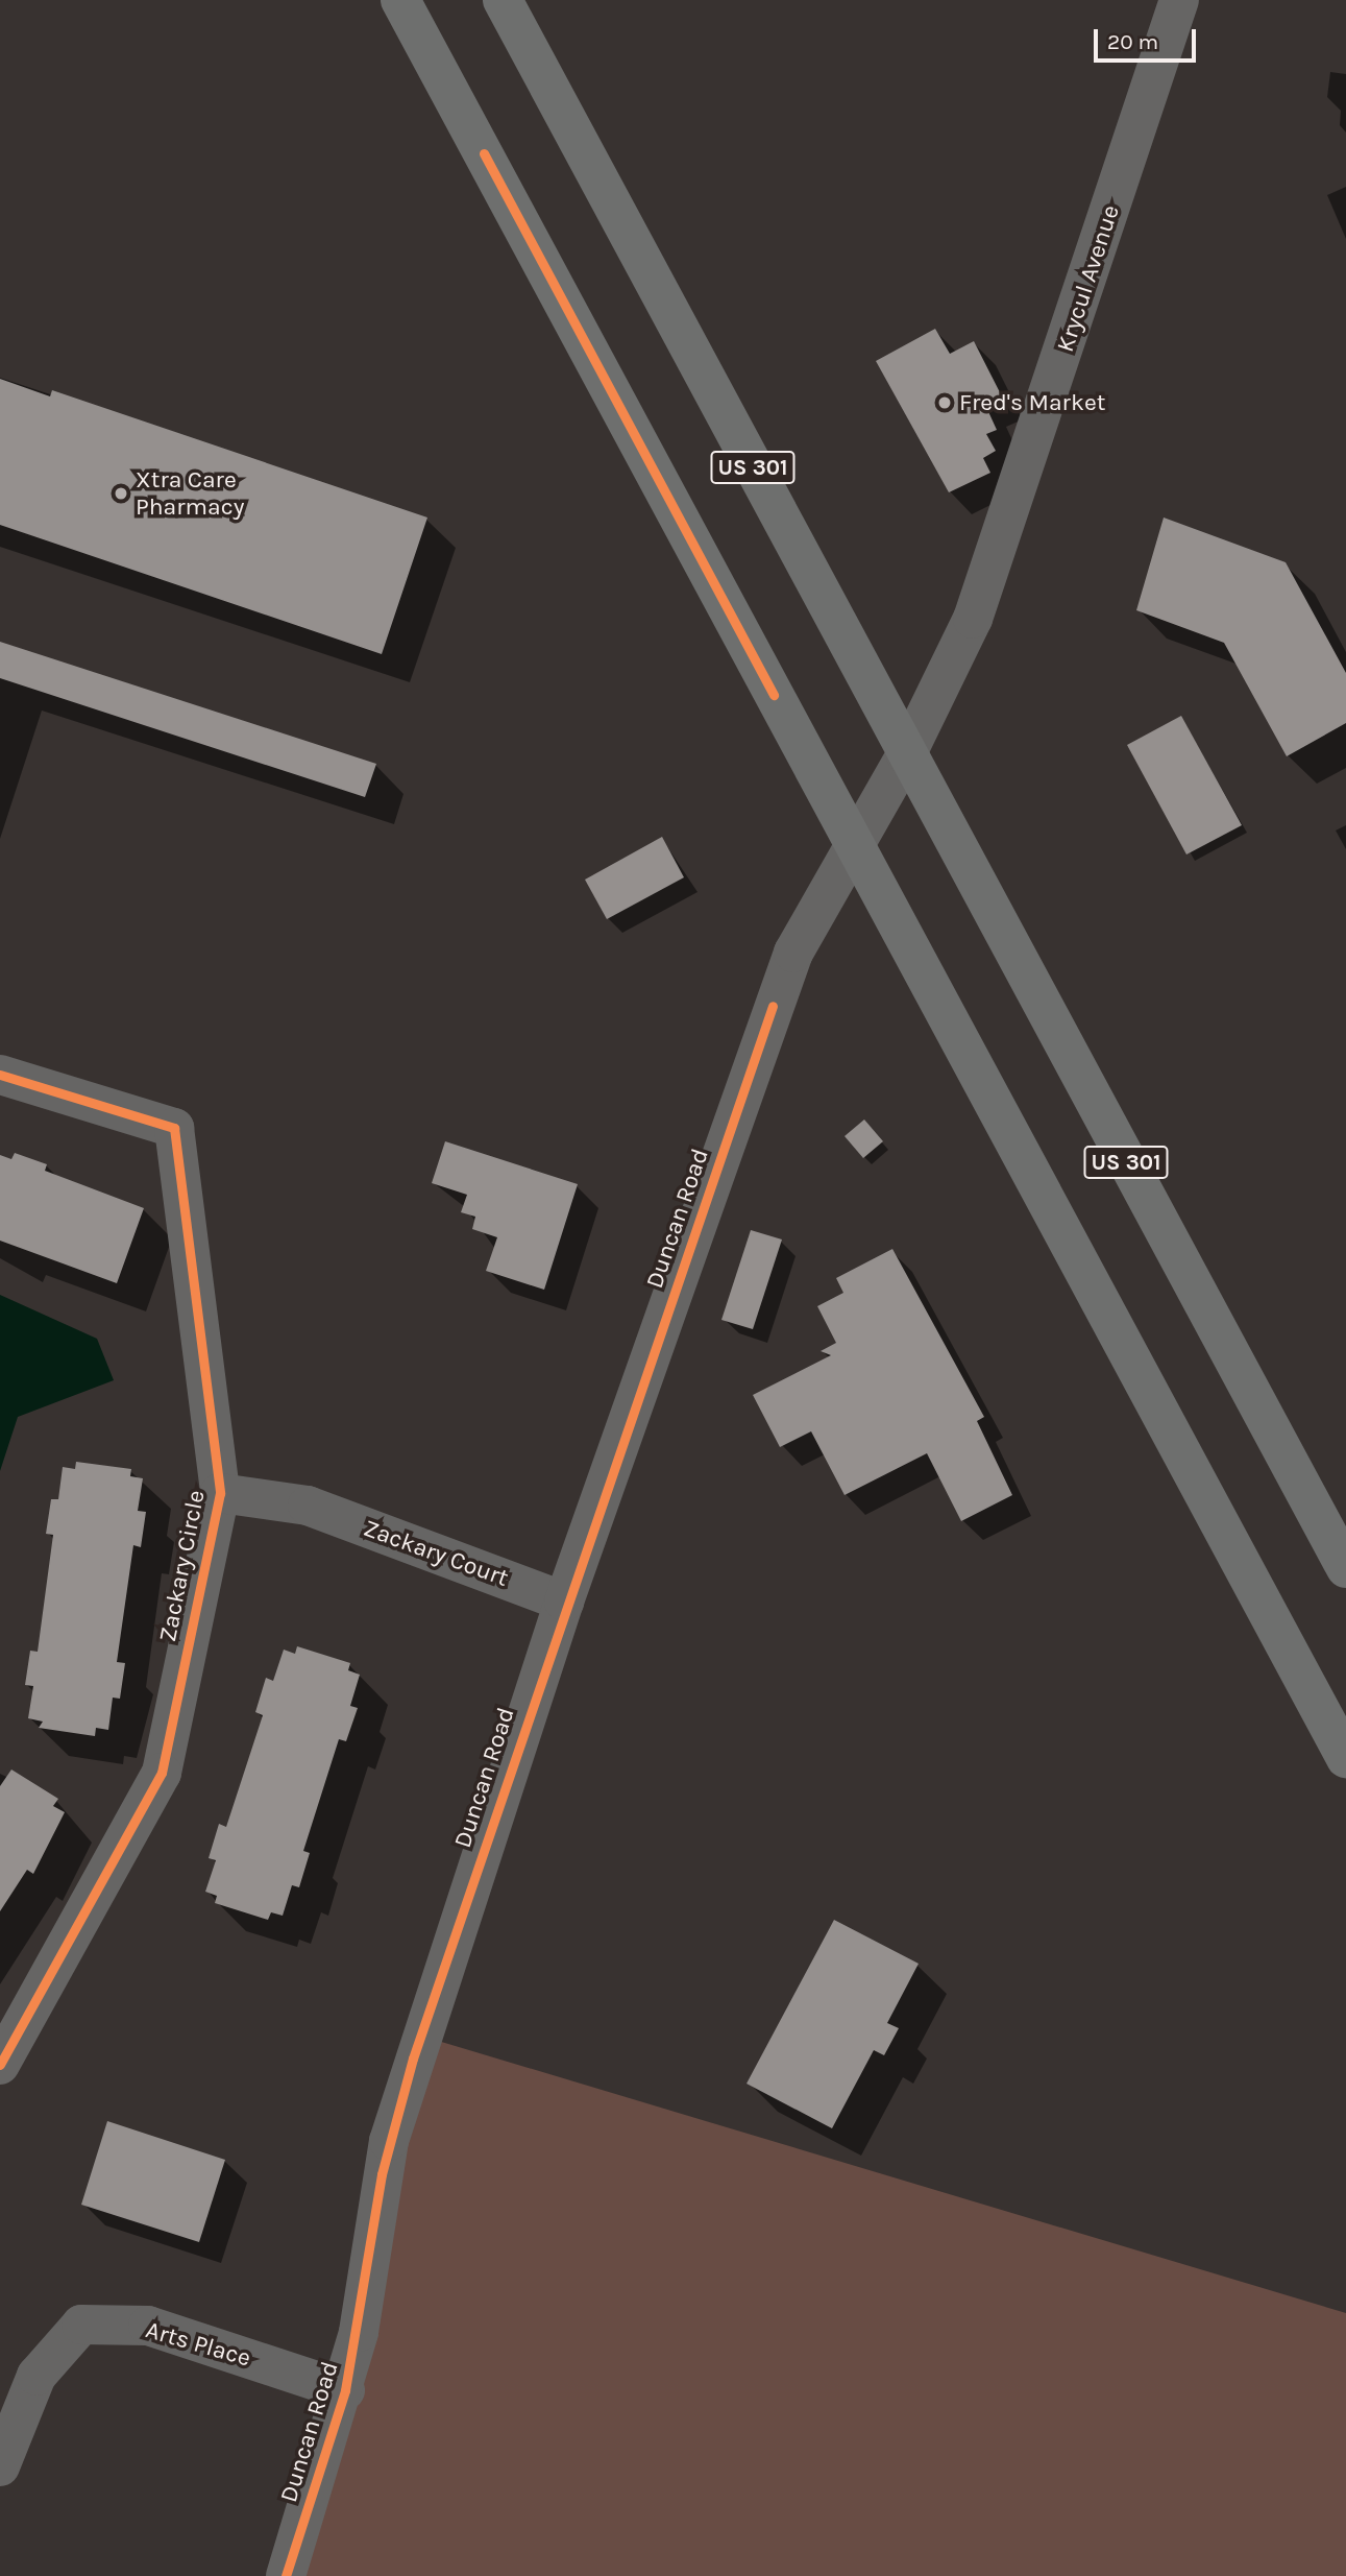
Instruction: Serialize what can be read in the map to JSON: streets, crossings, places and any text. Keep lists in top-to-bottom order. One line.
{"streets":{"main road":["US 301"],"street":["Krycul Avenue","Duncan Road","Zackary Court","Zackary Circle","Arts Place"]},"crossings":[["Krycul Avenue","US 301"],["Krycul Avenue","Duncan Road"],["US 301","Duncan Road"],["Duncan Road","Zackary Court"],["Duncan Road","Arts Place"],["Zackary Court","Zackary Circle"]],"places":["Fred's Market","Xtra Care Pharmacy"],"scale_bar":"20 m"}
